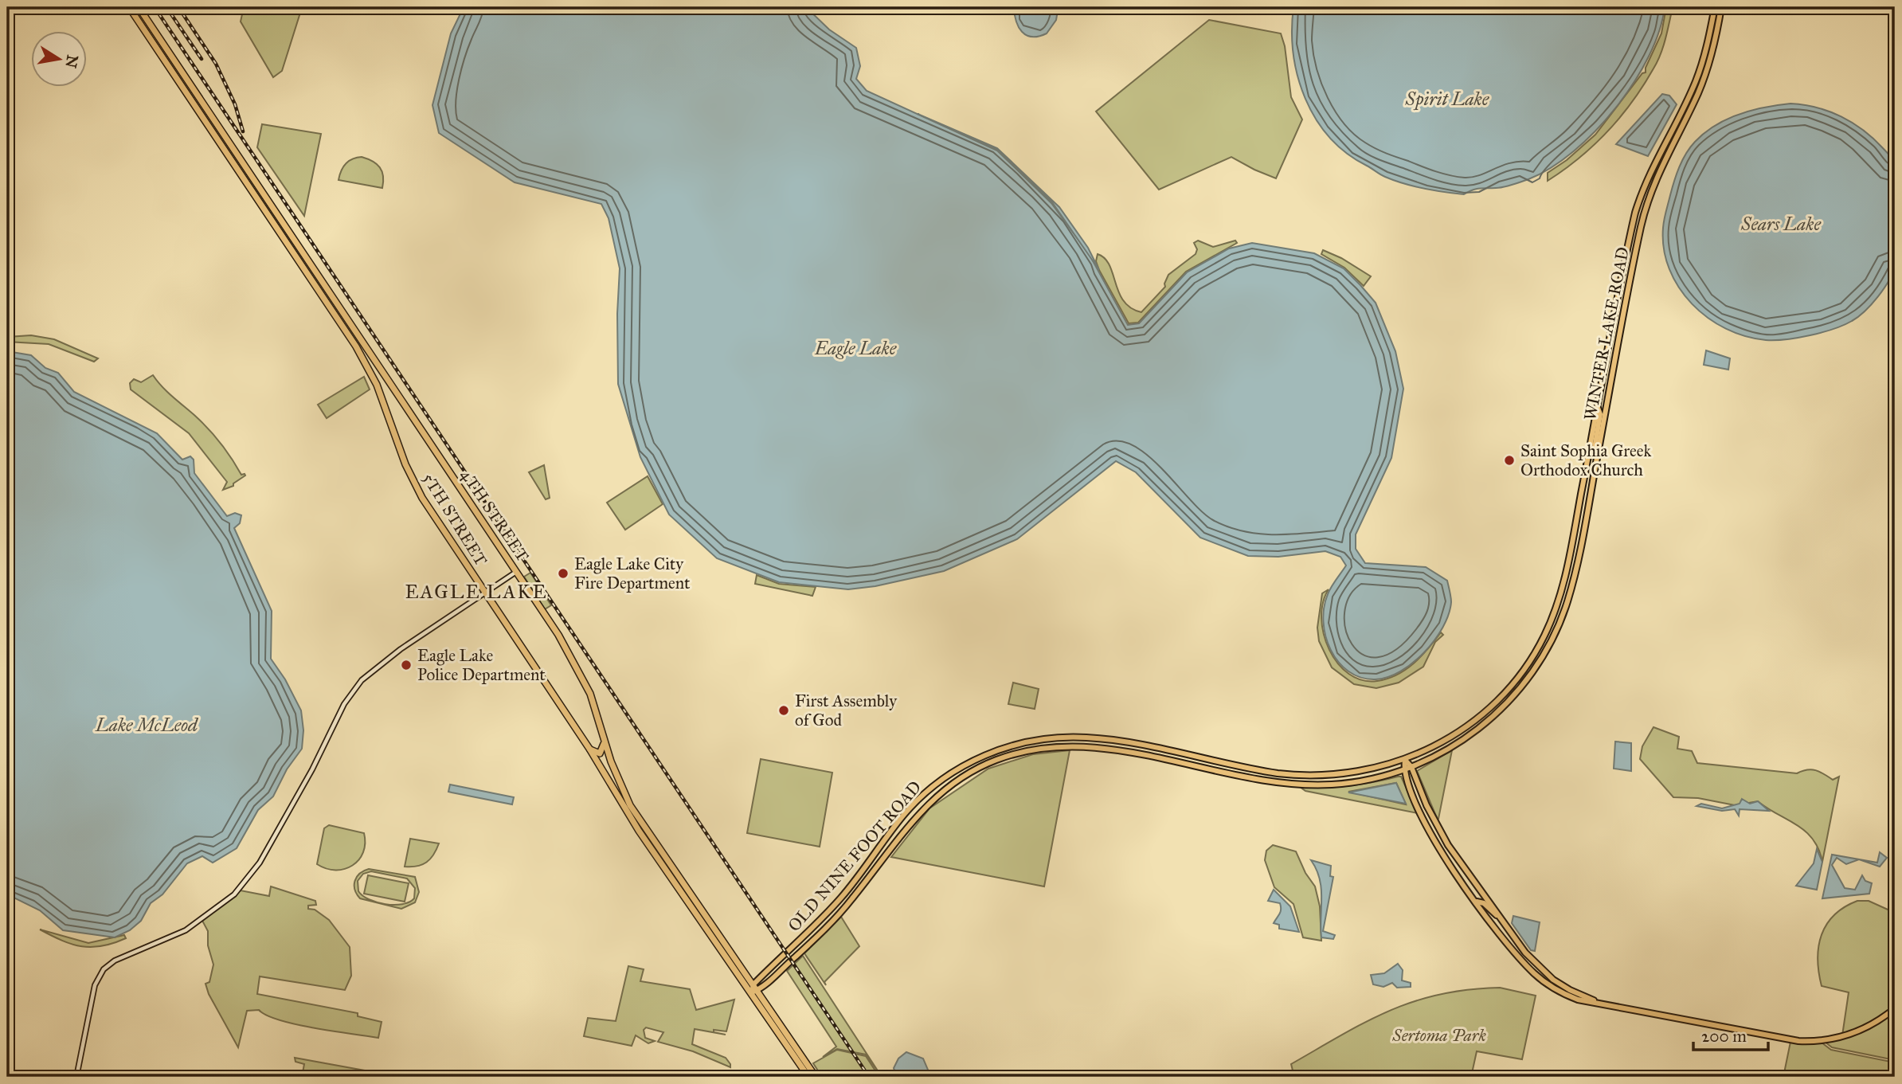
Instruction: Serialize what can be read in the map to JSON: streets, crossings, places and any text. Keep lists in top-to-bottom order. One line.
{"streets":{"highway":["4TH STREET","5TH STREET"],"main road":["WINTER LAKE ROAD","OLD NINE FOOT ROAD"]},"crossings":[["WINTER LAKE ROAD","OLD NINE FOOT ROAD"],["4TH STREET","5TH STREET"]],"districts":["EAGLE LAKE"],"water":["Spirit Lake","Sears Lake","Eagle Lake","Lake McLeod"],"parks":["Sertoma Park"],"places":["Saint Sophia Greek Orthodox Church","Eagle Lake City Fire Department","Eagle Lake Police Department","First Assembly of God"],"scale_bar":"200 m","north":"right"}
